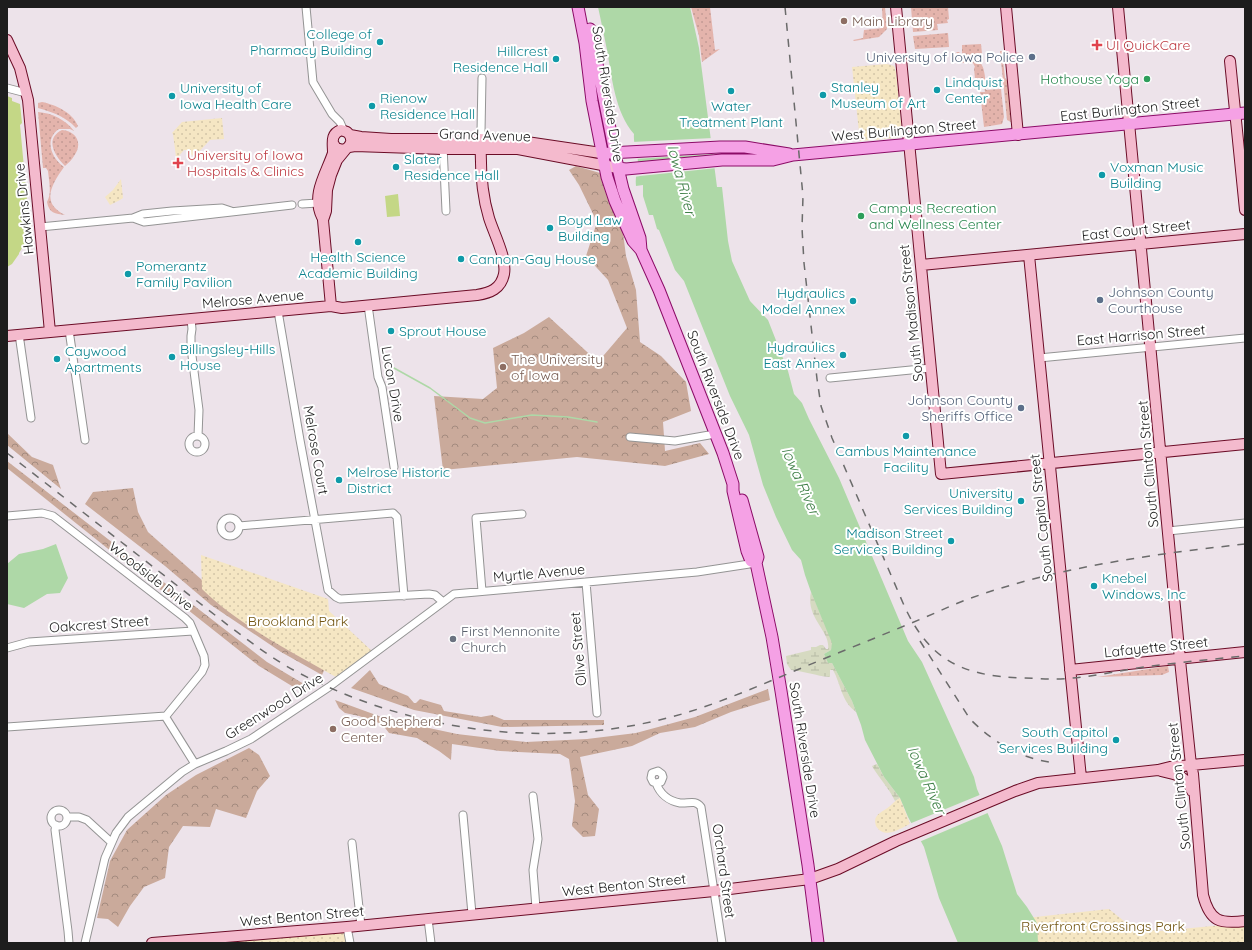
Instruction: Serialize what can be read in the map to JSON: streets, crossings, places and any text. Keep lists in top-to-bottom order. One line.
{"streets":{"main road":["South Riverside Drive","East Burlington Street","West Burlington Street","Grand Avenue"],"street":["Hawkins Drive","East Court Street","Melrose Avenue","South Madison Street","East Harrison Street","Lucon Drive","Melrose Court","South Clinton Street","South Capitol Street","Myrtle Avenue","Woodside Drive","Oakcrest Street","Lafayette Street","Olive Street","Greenwood Drive","Orchard Street","West Benton Street"]},"crossings":[["South Riverside Drive","West Burlington Street"],["South Riverside Drive","Grand Avenue"],["South Riverside Drive","Myrtle Avenue"],["South Riverside Drive","West Benton Street"],["East Burlington Street","West Burlington Street"],["East Burlington Street","South Clinton Street"],["West Burlington Street","Grand Avenue"],["West Burlington Street","South Madison Street"],["Hawkins Drive","Melrose Avenue"],["East Court Street","South Madison Street"],["East Court Street","South Clinton Street"],["East Court Street","South Capitol Street"],["Melrose Avenue","Lucon Drive"],["Melrose Avenue","Melrose Court"],["South Madison Street","South Capitol Street"],["East Harrison Street","South Clinton Street"],["East Harrison Street","South Capitol Street"],["South Clinton Street","Lafayette Street"],["South Clinton Street","West Benton Street"],["South Capitol Street","Lafayette Street"],["South Capitol Street","West Benton Street"],["Myrtle Avenue","Olive Street"],["Myrtle Avenue","Greenwood Drive"],["Woodside Drive","Oakcrest Street"],["Orchard Street","West Benton Street"]],"water":["Iowa River"],"parks":["Brookland Park","Riverfront Crossings Park"],"places":{"other":["Main Library","College of Pharmacy Building","University of Iowa Police","Hillcrest Residence Hall","Hothouse Yoga","Lindquist Center","Water Treatment Plant","Stanley Museum of Art","University of Iowa Health Care","Rienow Residence Hall","Slater Residence Hall","Voxman Music Building","Campus Recreation and Wellness Center","Boyd Law Building","Health Science Academic Building","Cannon-Gay House","Pomerantz Family Pavilion","Johnson County Courthouse","Hydraulics Model Annex","Sprout House","Hydraulics East Annex","Billingsley-Hills House","Caywood Apartments","The University of Iowa","Johnson County Sheriffs Office","Cambus Maintenance Facility","Melrose Historic District","University Services Building","Madison Street Services Building","Knebel Windows, Inc","First Mennonite Church","Good Shepherd Center","South Capitol Services Building"],"health":["UI QuickCare","University of Iowa Hospitals & Clinics"]}}
